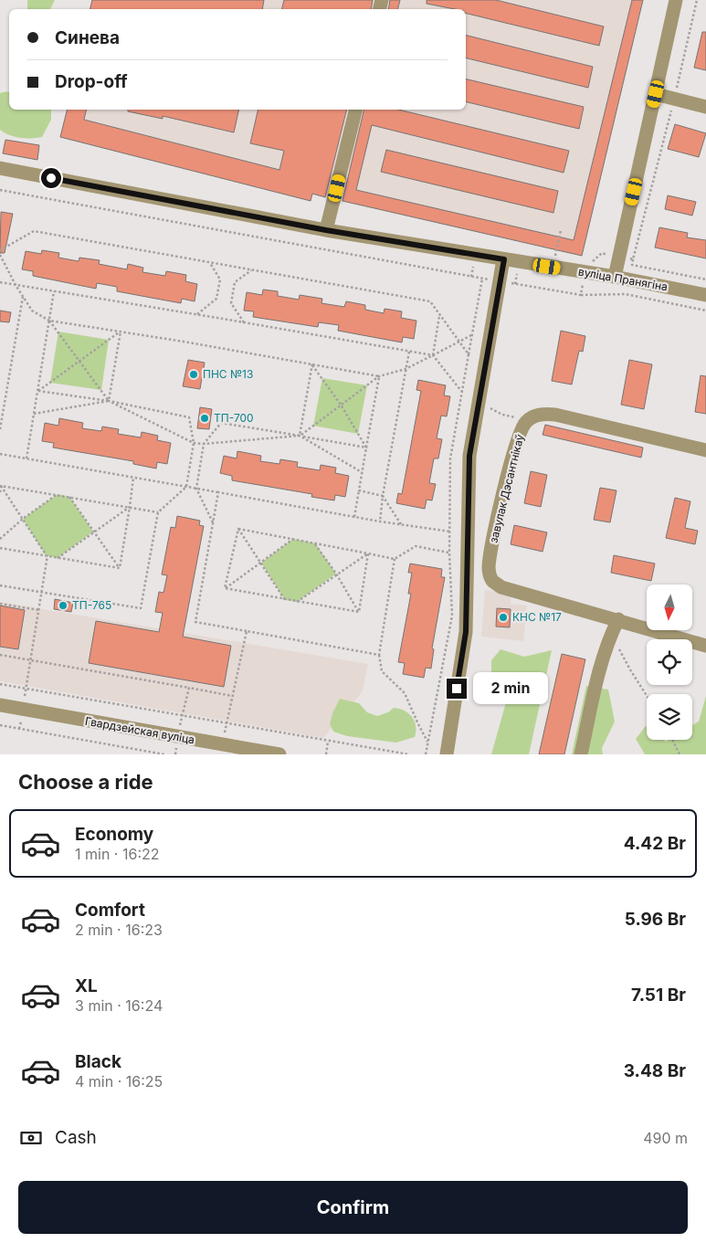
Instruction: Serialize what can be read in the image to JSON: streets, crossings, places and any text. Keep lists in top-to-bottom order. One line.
{"streets":{"street":["вуліца Пранягіна","завулак Дэсантнікаў","Гвардзейская вуліца"]},"places":["ПНС №13","ТП-700","ТП-765","КНС №17"],"north":"bottom","page":{"banner":["Синева","Drop-off"],"bubble":"2 min","heading":"Choose a ride","list":[{"name":"Economy","note":"1 min · 16:22","value":"4.42 Br"},{"name":"Comfort","note":"2 min · 16:23","value":"5.96 Br"},{"name":"XL","note":"3 min · 16:24","value":"7.51 Br"},{"name":"Black","note":"4 min · 16:25","value":"3.48 Br"}],"pay":["Cash","490 m"],"buttons":"Confirm"}}
